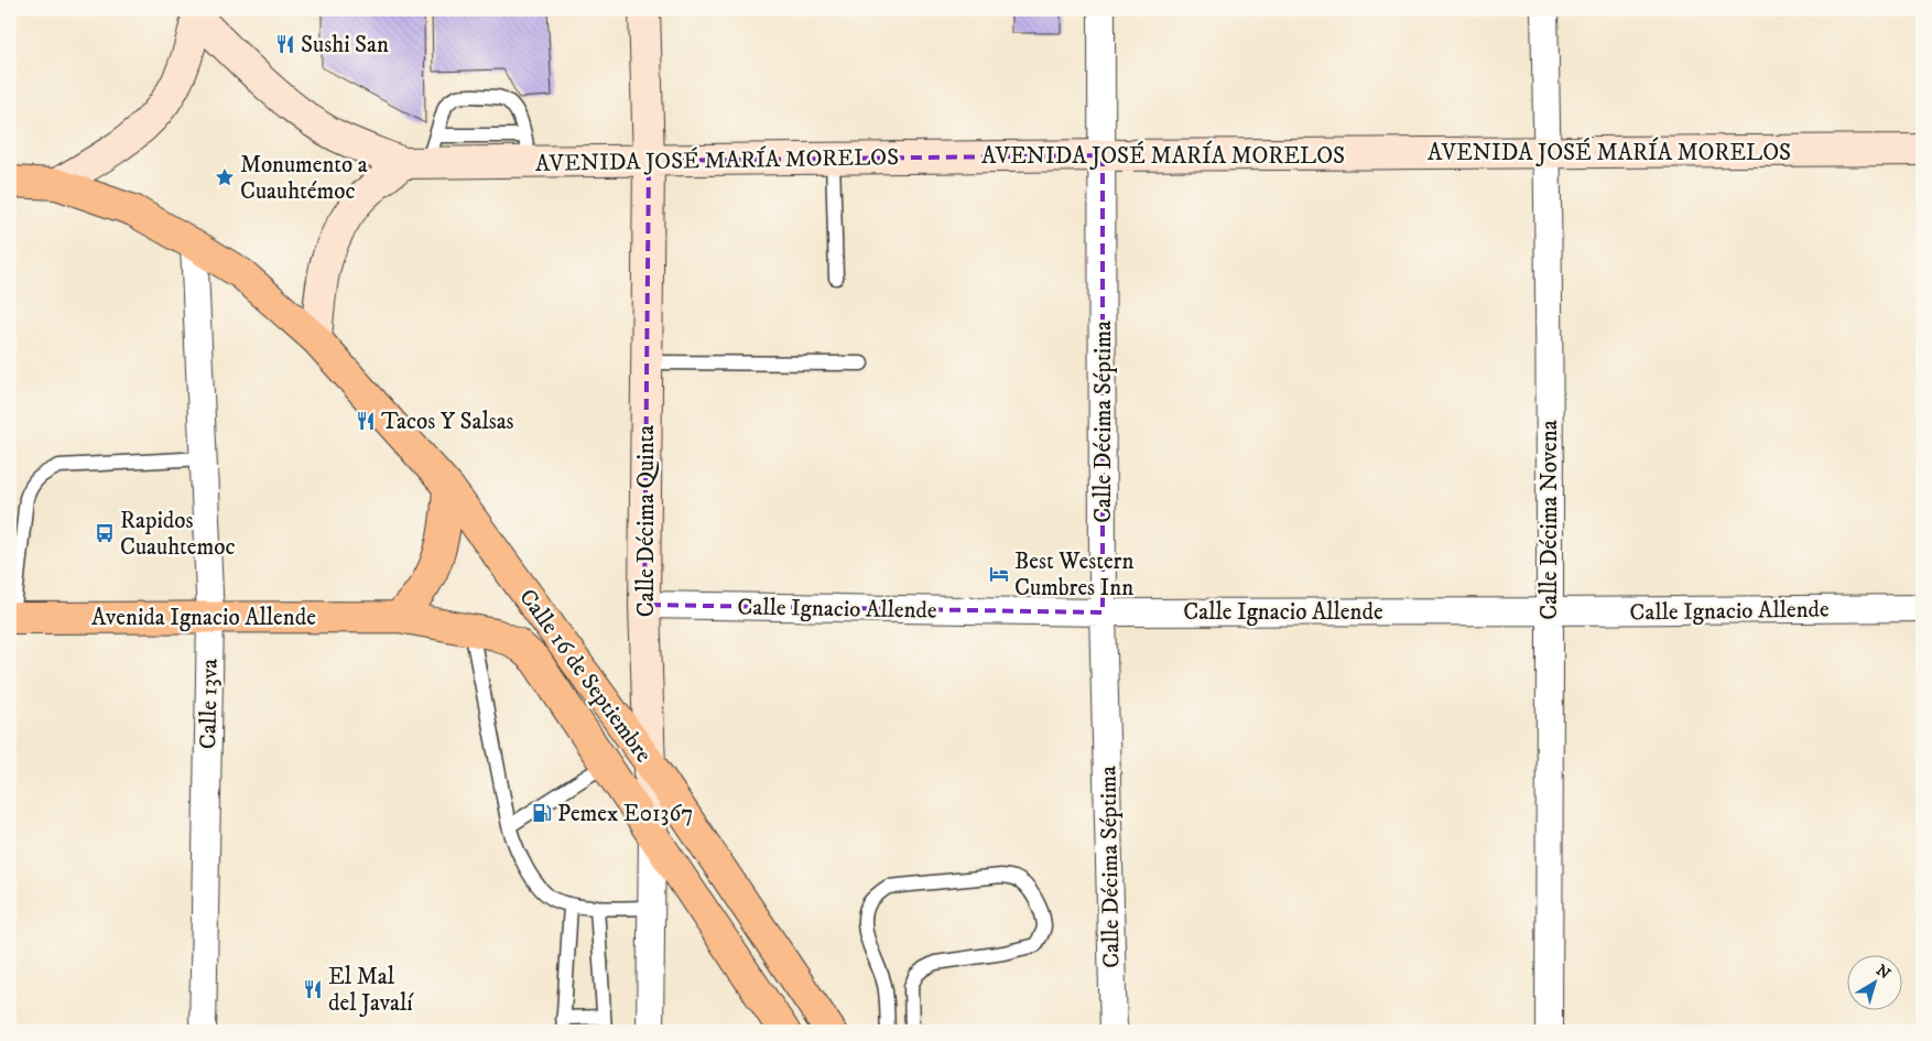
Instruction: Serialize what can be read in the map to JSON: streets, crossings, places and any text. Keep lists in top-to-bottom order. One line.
{"streets":{"main road":["AVENIDA JOSÉ MARÍA MORELOS","Calle Décima Quinta","Avenida Ignacio Allende","Calle 16 de Septiembre"],"street":["Calle Décima Séptima","Calle Décima Novena","Calle Ignacio Allende","Calle 13va"]},"crossings":[["AVENIDA JOSÉ MARÍA MORELOS","Calle Décima Séptima"],["AVENIDA JOSÉ MARÍA MORELOS","Calle Décima Novena"],["AVENIDA JOSÉ MARÍA MORELOS","Calle Décima Quinta"],["Calle Décima Séptima","Calle Ignacio Allende"],["Calle Décima Novena","Calle Ignacio Allende"],["Calle Décima Quinta","Calle Ignacio Allende"],["Calle Décima Quinta","Calle 16 de Septiembre"],["Avenida Ignacio Allende","Calle 16 de Septiembre"],["Avenida Ignacio Allende","Calle 13va"]],"places":{"restaurant":["Sushi San","Tacos Y Salsas","El Mal del Javalí"],"place":["Monumento a Cuauhtémoc"],"bus stop":["Rapidos Cuauhtemoc"],"hotel":["Best Western Cumbres Inn"],"fuel station":["Pemex E01367"]},"north":"top right"}
